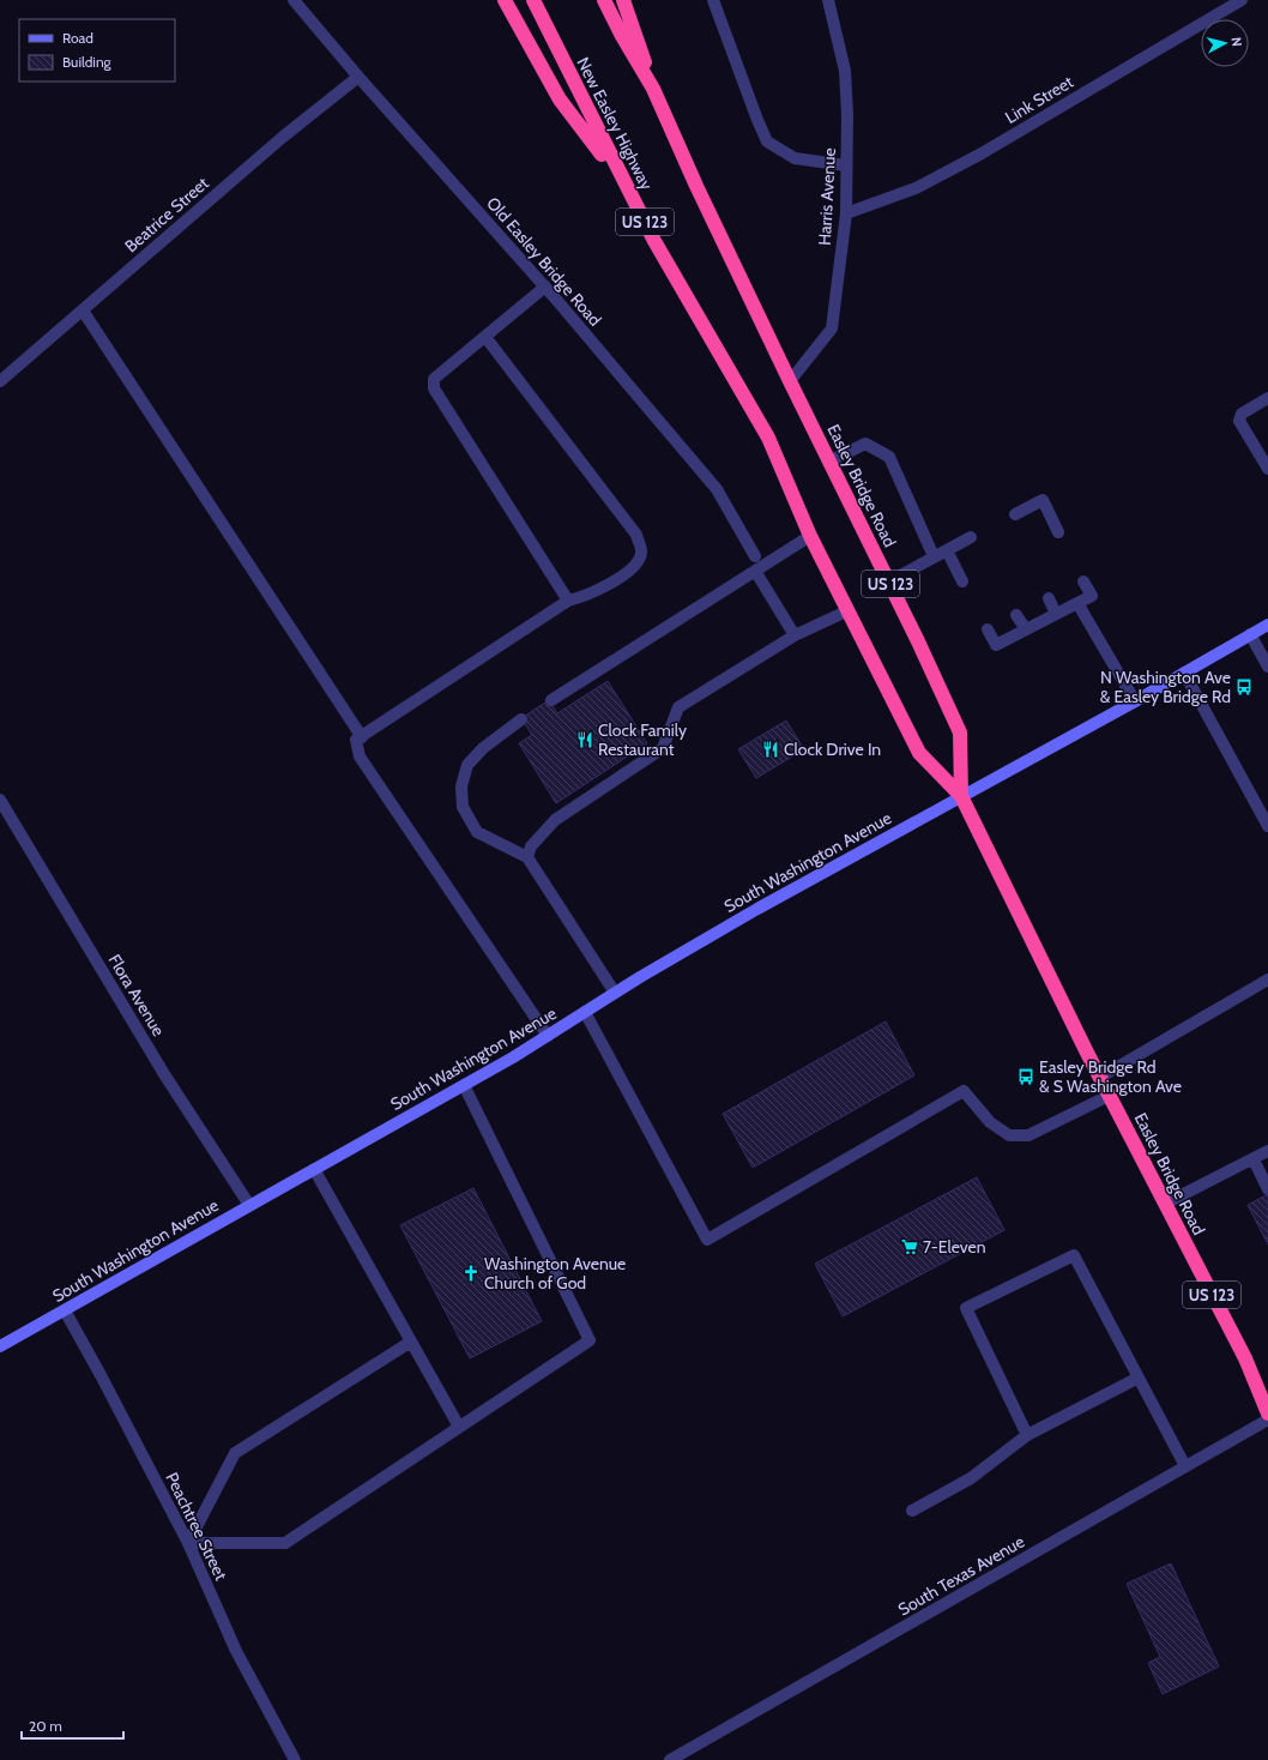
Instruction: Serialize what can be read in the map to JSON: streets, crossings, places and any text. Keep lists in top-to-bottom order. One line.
{"streets":{"highway":["New Easley Highway","US 123","Easley Bridge Road"],"main road":["South Washington Avenue"],"street":["Link Street","Harris Avenue","Beatrice Street","Old Easley Bridge Road","Flora Avenue","Peachtree Street","South Texas Avenue"]},"crossings":[["Link Street","Harris Avenue"],["New Easley Highway","Easley Bridge Road"],["Harris Avenue","US 123"],["Harris Avenue","Easley Bridge Road"],["Beatrice Street","Old Easley Bridge Road"],["US 123","Easley Bridge Road"],["Easley Bridge Road","South Washington Avenue"],["South Washington Avenue","Flora Avenue"],["South Washington Avenue","Peachtree Street"]],"places":{"bus stop":["N Washington Ave & Easley Bridge Rd","Easley Bridge Rd & S Washington Ave"],"restaurant":["Clock Family Restaurant","Clock Drive In"],"supermarket":["7-Eleven"],"church":["Washington Avenue Church of God"]},"legend":["Road","Building"],"scale_bar":"20 m","north":"right"}
